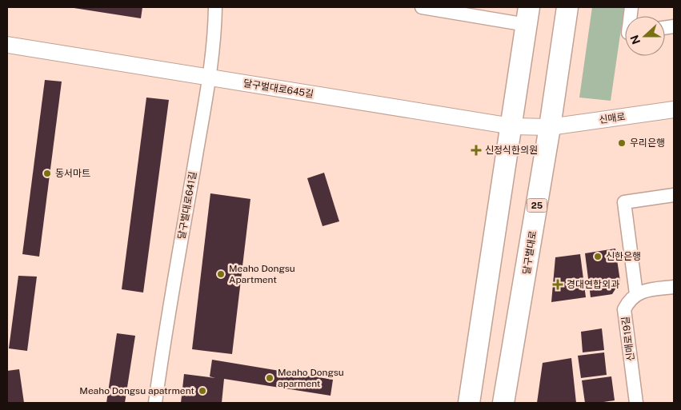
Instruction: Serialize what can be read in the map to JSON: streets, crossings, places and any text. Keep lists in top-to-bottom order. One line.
{"streets":{"main road":["25","달구벌대로"],"street":["달구벌대로645길","신매로","달구벌대로641길","신매로19길"]},"crossings":[["달구벌대로645길","신매로"],["달구벌대로645길","달구벌대로641길"],["달구벌대로645길","달구벌대로"],["신매로","달구벌대로"]],"places":{"other":["우리은행","동서마트","신한은행","Meaho Dongsu Apartment","Meaho Dongsu aparment","Meaho Dongsu apatrment"],"health":["신정식한의원","경대연합외과"]},"north":"left"}
